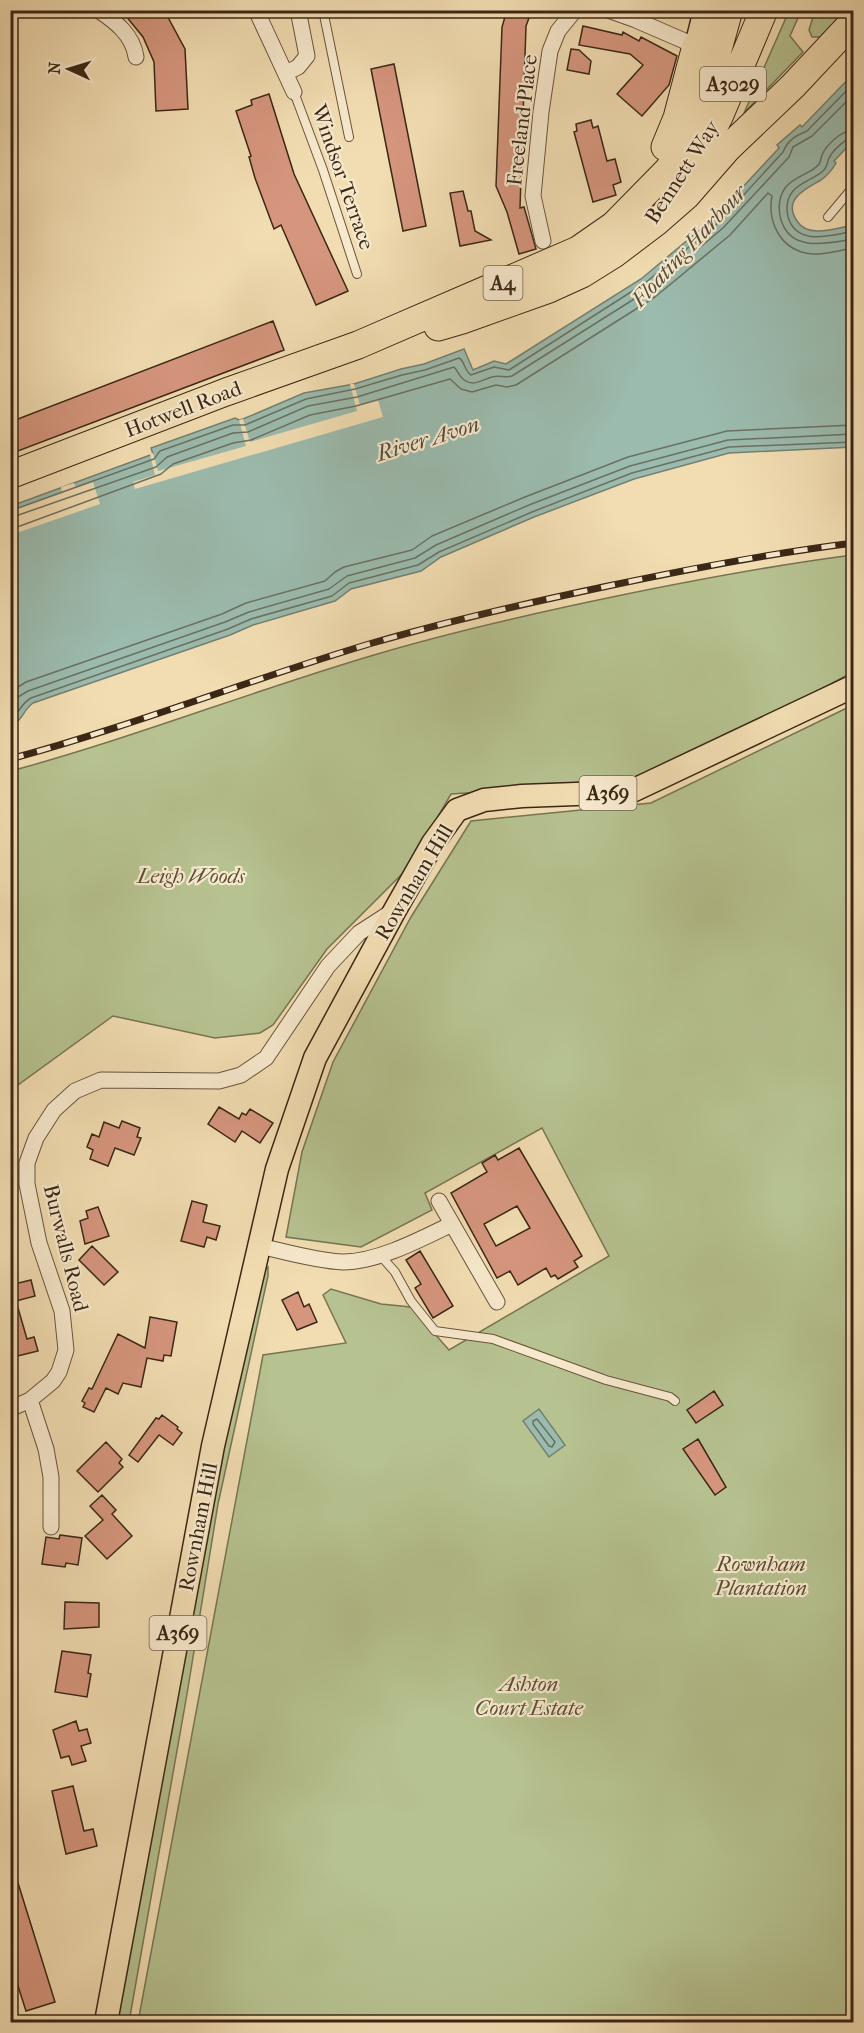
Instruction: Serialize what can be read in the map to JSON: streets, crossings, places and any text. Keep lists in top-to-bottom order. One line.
{"streets":{"highway":["A3029","Bennett Way","A4","Hotwell Road"],"main road":["A369","Rownham Hill"],"street":["Freeland Place","Burwalls Road"],"lane":["Windsor Terrace"]},"crossings":[["A3029","A4"],["A3029","Hotwell Road"],["Bennett Way","A4"],["Bennett Way","Hotwell Road"],["A4","Hotwell Road"],["Rownham Hill","Burwalls Road"]],"water":["Floating Harbour","River Avon"],"parks":["Leigh Woods","Rownham Plantation","Ashton Court Estate"],"north":"left"}
